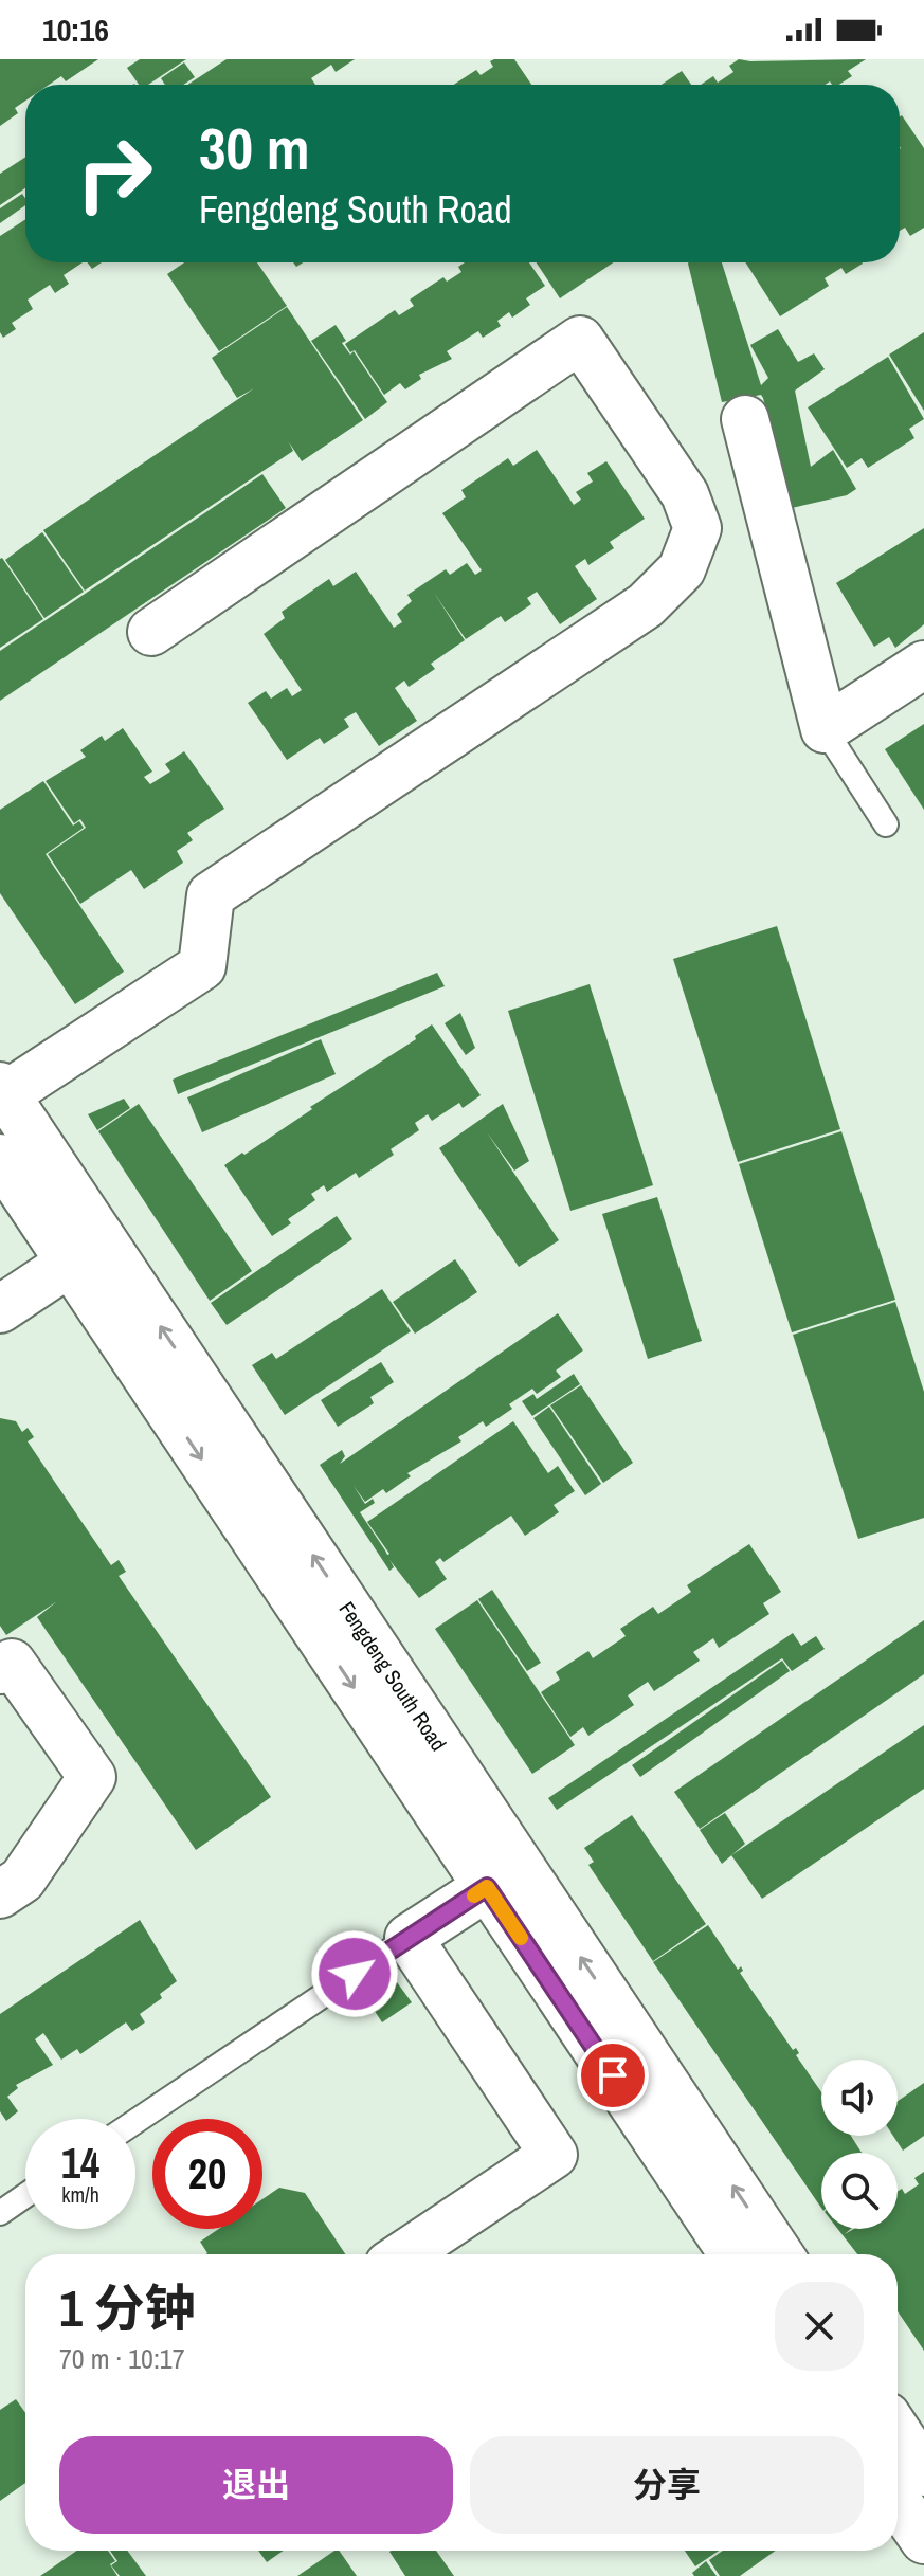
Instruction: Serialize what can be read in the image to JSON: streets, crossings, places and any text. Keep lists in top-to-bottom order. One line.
{"streets":{"street":["Fengdeng South Road"]},"page":{"status":"10:16","turn":["30 m","Fengdeng South Road"],"speed":"14 km/h","limit":"20","heading":["1 分钟","70 m · 10:17"],"buttons":["退出","分享"]}}
